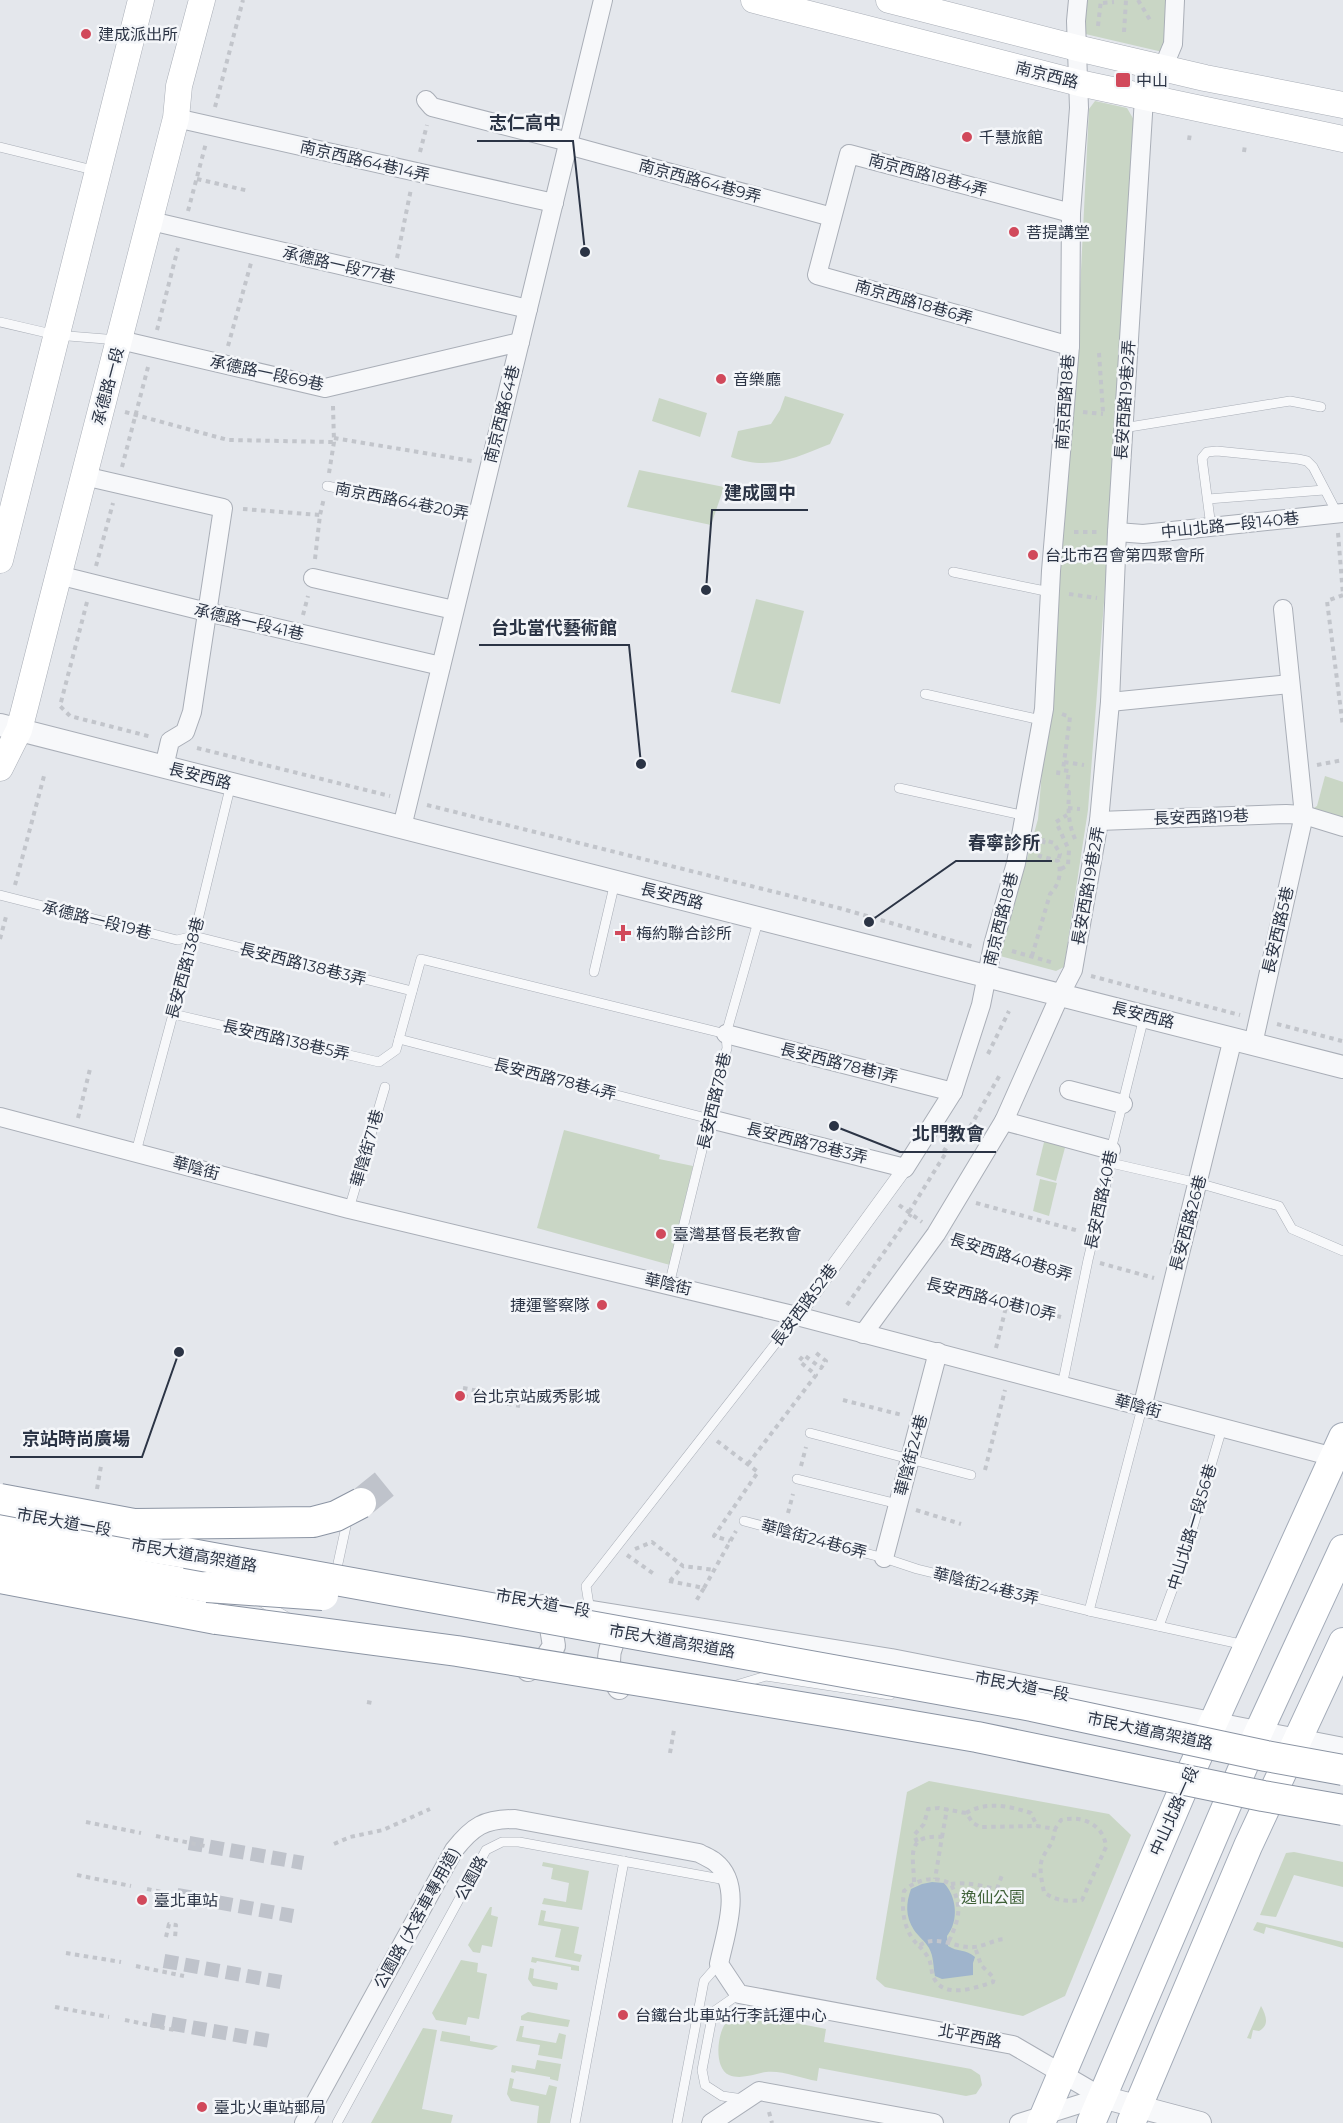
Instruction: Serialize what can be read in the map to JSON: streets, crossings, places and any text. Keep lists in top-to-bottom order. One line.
{"streets":{"highway":["市民大道高架道路"],"main road":["南京西路","承德路一段","中山北路一段"],"street":["南京西路64巷14弄","南京西路18巷4弄","南京西路64巷9弄","承德路一段77巷","南京西路18巷6弄","承德路一段69巷","長安西路19巷2弄","南京西路18巷","南京西路64巷","中山北路一段140巷","承德路一段41巷","長安西路","長安西路19巷","長安西路5巷","長安西路78巷1弄","長安西路78巷3弄","華陰街","長安西路26巷","長安西路52巷","華陰街24巷","市民大道一段","公園路 (大客車專用道)","北平西路"],"lane":["南京西路64巷20弄","承德路一段19巷","長安西路138巷3弄","長安西路138巷","長安西路138巷5弄","長安西路78巷4弄","長安西路78巷","華陰街71巷","長安西路40巷","中山北路一段56巷","華陰街24巷6弄","華陰街24巷3弄","公園路"],"path":["長安西路40巷8弄","長安西路40巷10弄"]},"crossings":[["南京西路","長安西路19巷2弄"],["南京西路","南京西路18巷"],["南京西路64巷14弄","承德路一段"],["南京西路64巷14弄","南京西路64巷"],["南京西路18巷4弄","南京西路64巷9弄"],["南京西路18巷4弄","南京西路18巷6弄"],["南京西路18巷4弄","南京西路18巷"],["南京西路64巷9弄","南京西路18巷6弄"],["南京西路64巷9弄","南京西路64巷"],["承德路一段77巷","承德路一段"],["承德路一段77巷","南京西路64巷"],["南京西路18巷6弄","南京西路18巷"],["承德路一段69巷","承德路一段"],["承德路一段69巷","南京西路64巷"],["承德路一段","承德路一段41巷"],["承德路一段","長安西路"],["長安西路19巷2弄","中山北路一段140巷"],["長安西路19巷2弄","長安西路"],["長安西路19巷2弄","長安西路19巷"],["長安西路19巷2弄","華陰街"],["長安西路19巷2弄","長安西路40巷8弄"],["長安西路19巷2弄","長安西路40巷10弄"],["南京西路18巷","長安西路"],["南京西路18巷","長安西路52巷"],["南京西路64巷","南京西路64巷20弄"],["南京西路64巷","承德路一段41巷"],["南京西路64巷","長安西路"],["長安西路","長安西路5巷"],["長安西路","長安西路138巷"],["長安西路","長安西路78巷"],["長安西路","長安西路40巷"],["長安西路","長安西路26巷"],["長安西路","長安西路52巷"],["長安西路19巷","長安西路5巷"],["承德路一段19巷","長安西路138巷3弄"],["承德路一段19巷","長安西路138巷"],["長安西路5巷","長安西路26巷"],["長安西路138巷3弄","長安西路138巷"],["長安西路138巷","長安西路138巷5弄"],["長安西路138巷","華陰街"],["長安西路138巷5弄","長安西路78巷4弄"],["長安西路78巷1弄","長安西路78巷"],["長安西路78巷1弄","長安西路52巷"],["長安西路78巷4弄","長安西路78巷"],["長安西路78巷4弄","長安西路78巷3弄"],["長安西路78巷","長安西路78巷3弄"],["長安西路78巷","華陰街"],["長安西路78巷3弄","長安西路52巷"],["華陰街71巷","華陰街"],["華陰街","長安西路40巷"],["華陰街","長安西路26巷"],["華陰街","長安西路52巷"],["華陰街","華陰街24巷"],["華陰街","中山北路一段56巷"],["華陰街","中山北路一段"],["長安西路40巷","長安西路40巷8弄"],["長安西路40巷","長安西路40巷10弄"],["長安西路52巷","市民大道一段"],["華陰街24巷","華陰街24巷6弄"],["華陰街24巷","華陰街24巷3弄"],["市民大道一段","中山北路一段"],["華陰街24巷6弄","華陰街24巷3弄"],["中山北路一段","北平西路"],["公園路","公園路 (大客車專用道)"]],"parks":["逸仙公園"],"places":{"other":["建成派出所","千慧旅館","菩提講堂","志仁高中","音樂廳","台北市召會第四聚會所","建成國中","台北當代藝術館","春寧診所","北門教會","臺灣基督長老教會","捷運警察隊","京站時尚廣場","台北京站威秀影城","臺北車站","台鐵台北車站行李託運中心","臺北火車站郵局"],"transit":["中山"],"health":["梅約聯合診所"]}}
